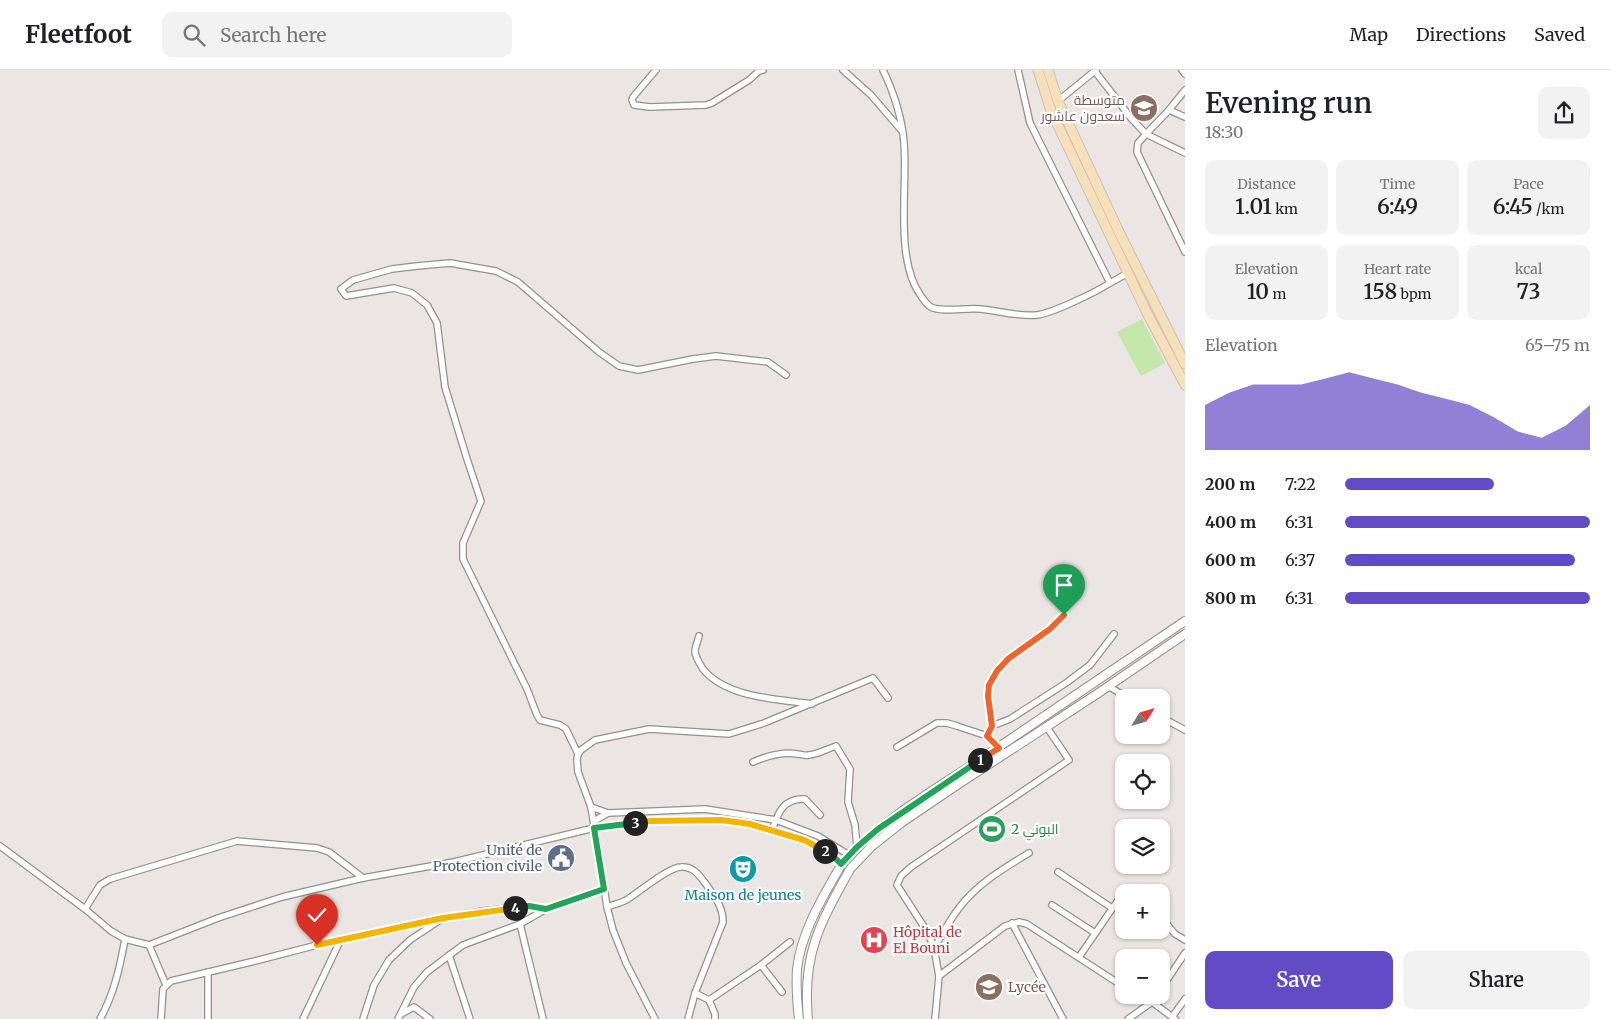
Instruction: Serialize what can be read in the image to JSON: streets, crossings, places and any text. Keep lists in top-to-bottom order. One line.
{"places":{"school or university":["متوسطة سعدون عاشور","Lycée"],"sports":["البوني 2"],"public building":["Unité de Protection civile"],"theatre":["Maison de jeunes"],"hospital":["Hôpital de El Bouni"]},"north":"top right","page":{"header":"Fleetfoot","search":"Search here","nav":["Map","Directions","Saved"],"heading":["Evening run","18:30"],"stats":[["Distance","1.01 km"],["Time","6:49"],["Pace","6:45 /km"],["Elevation","10 m"],["Heart rate","158 bpm"],["kcal","73"]],"chart":["Elevation","65–75 m"],"list":[{"name":"200 m","note":"7:22"},{"name":"400 m","note":"6:31"},{"name":"600 m","note":"6:37"},{"name":"800 m","note":"6:31"}],"map_buttons":["+","−"],"pins":["1","3","2","4"],"buttons":["Save","Share"]}}
